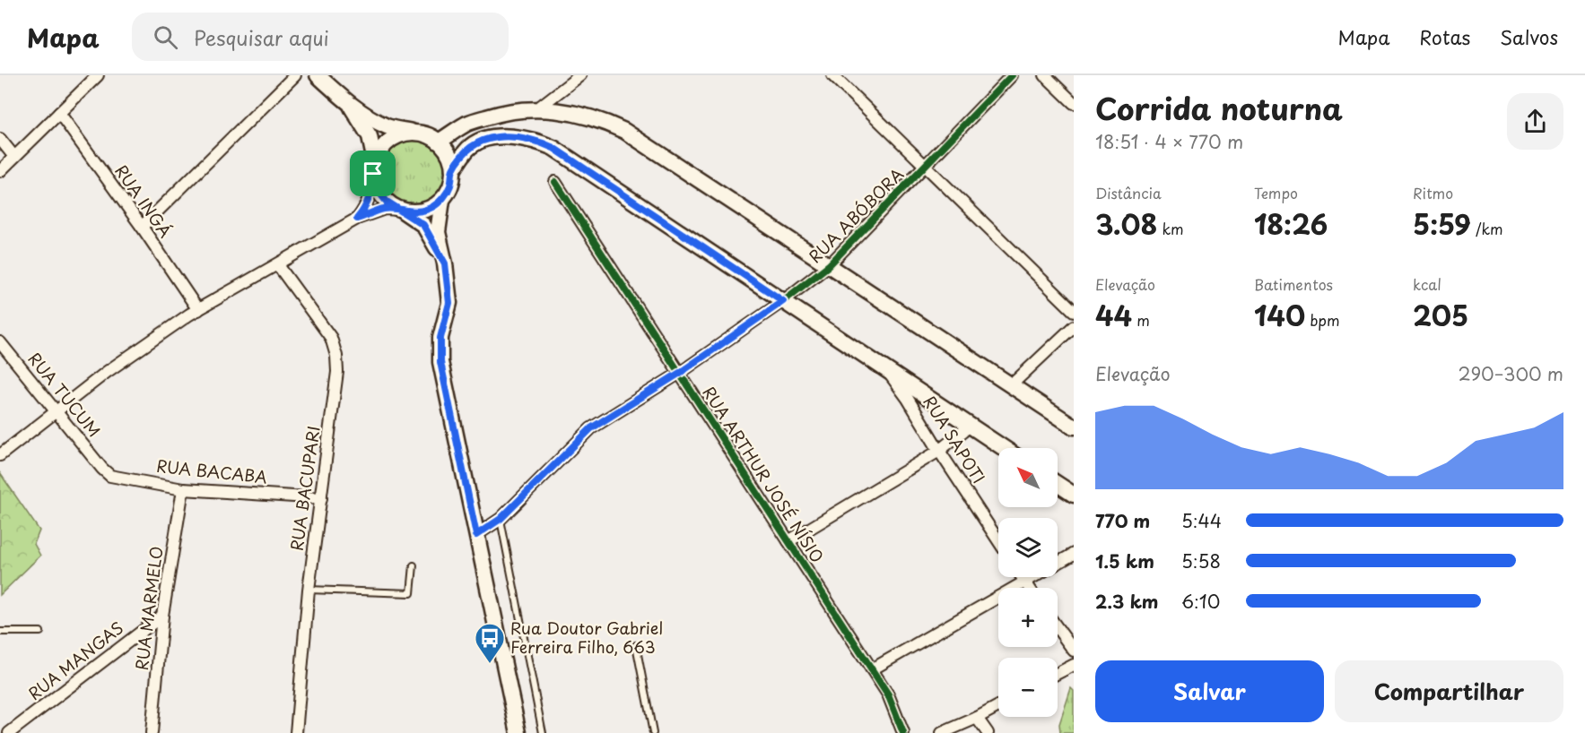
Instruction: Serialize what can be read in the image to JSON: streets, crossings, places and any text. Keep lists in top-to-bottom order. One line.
{"streets":{"street":["RUA INGÁ","RUA ABÓBORA","RUA TUCUM","RUA SAPOTI","RUA BACABA","RUA ARTHUR JOSÉ NÍSIO","RUA BACUPARI","RUA MARMELO","RUA MANGAS"]},"crossings":[["RUA ABÓBORA","RUA ARTHUR JOSÉ NÍSIO"],["RUA TUCUM","RUA BACABA"],["RUA BACABA","RUA BACUPARI"],["RUA BACABA","RUA MARMELO"],["RUA MARMELO","RUA MANGAS"]],"places":{"bus stop":["Rua Doutor Gabriel Ferreira Filho, 663"]},"north":"top left","page":{"header":"Mapa","search":"Pesquisar aqui","nav":["Mapa","Rotas","Salvos"],"heading":["Corrida noturna","18:51 · 4 × 770 m"],"stats":[["Distância","3.08 km"],["Tempo","18:26"],["Ritmo","5:59 /km"],["Elevação","44 m"],["Batimentos","140 bpm"],["kcal","205"]],"chart":["Elevação","290–300 m"],"map_buttons":["+","−"],"list":[{"name":"770 m","note":"5:44"},{"name":"1.5 km","note":"5:58"},{"name":"2.3 km","note":"6:10"}],"buttons":["Salvar","Compartilhar"]}}
